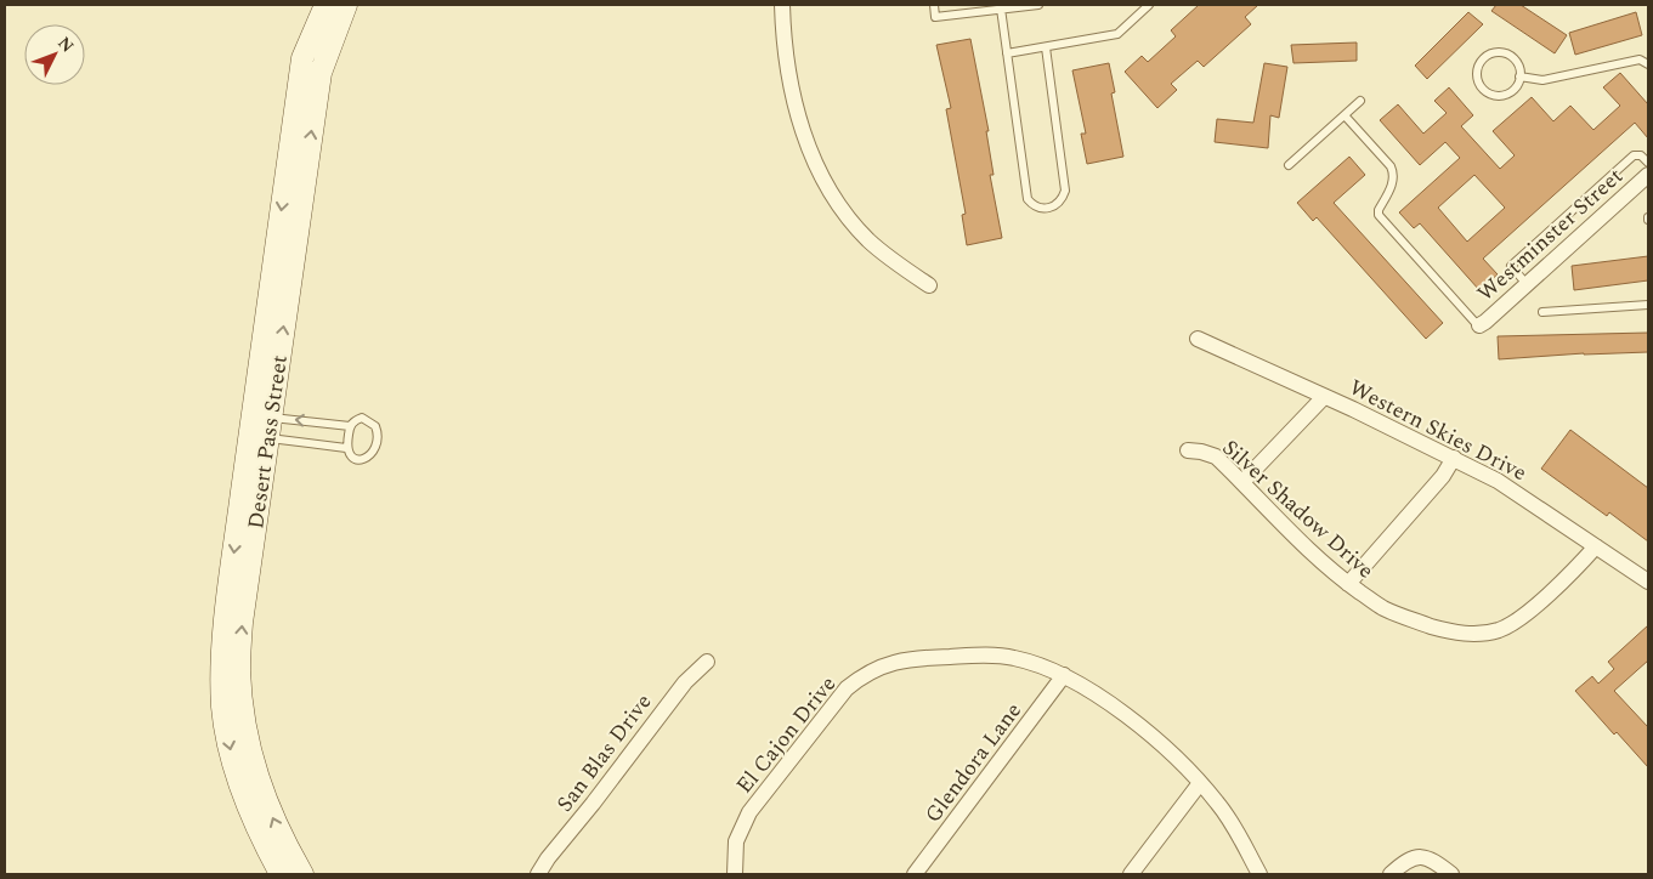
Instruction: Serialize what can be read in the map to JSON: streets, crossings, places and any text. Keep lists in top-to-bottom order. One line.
{"streets":{"street":["Westminster Street","Western Skies Drive","Desert Pass Street","Silver Shadow Drive","El Cajon Drive","San Blas Drive","Glendora Lane"]},"crossings":[["Western Skies Drive","Silver Shadow Drive"],["El Cajon Drive","Glendora Lane"]],"north":"top right"}
